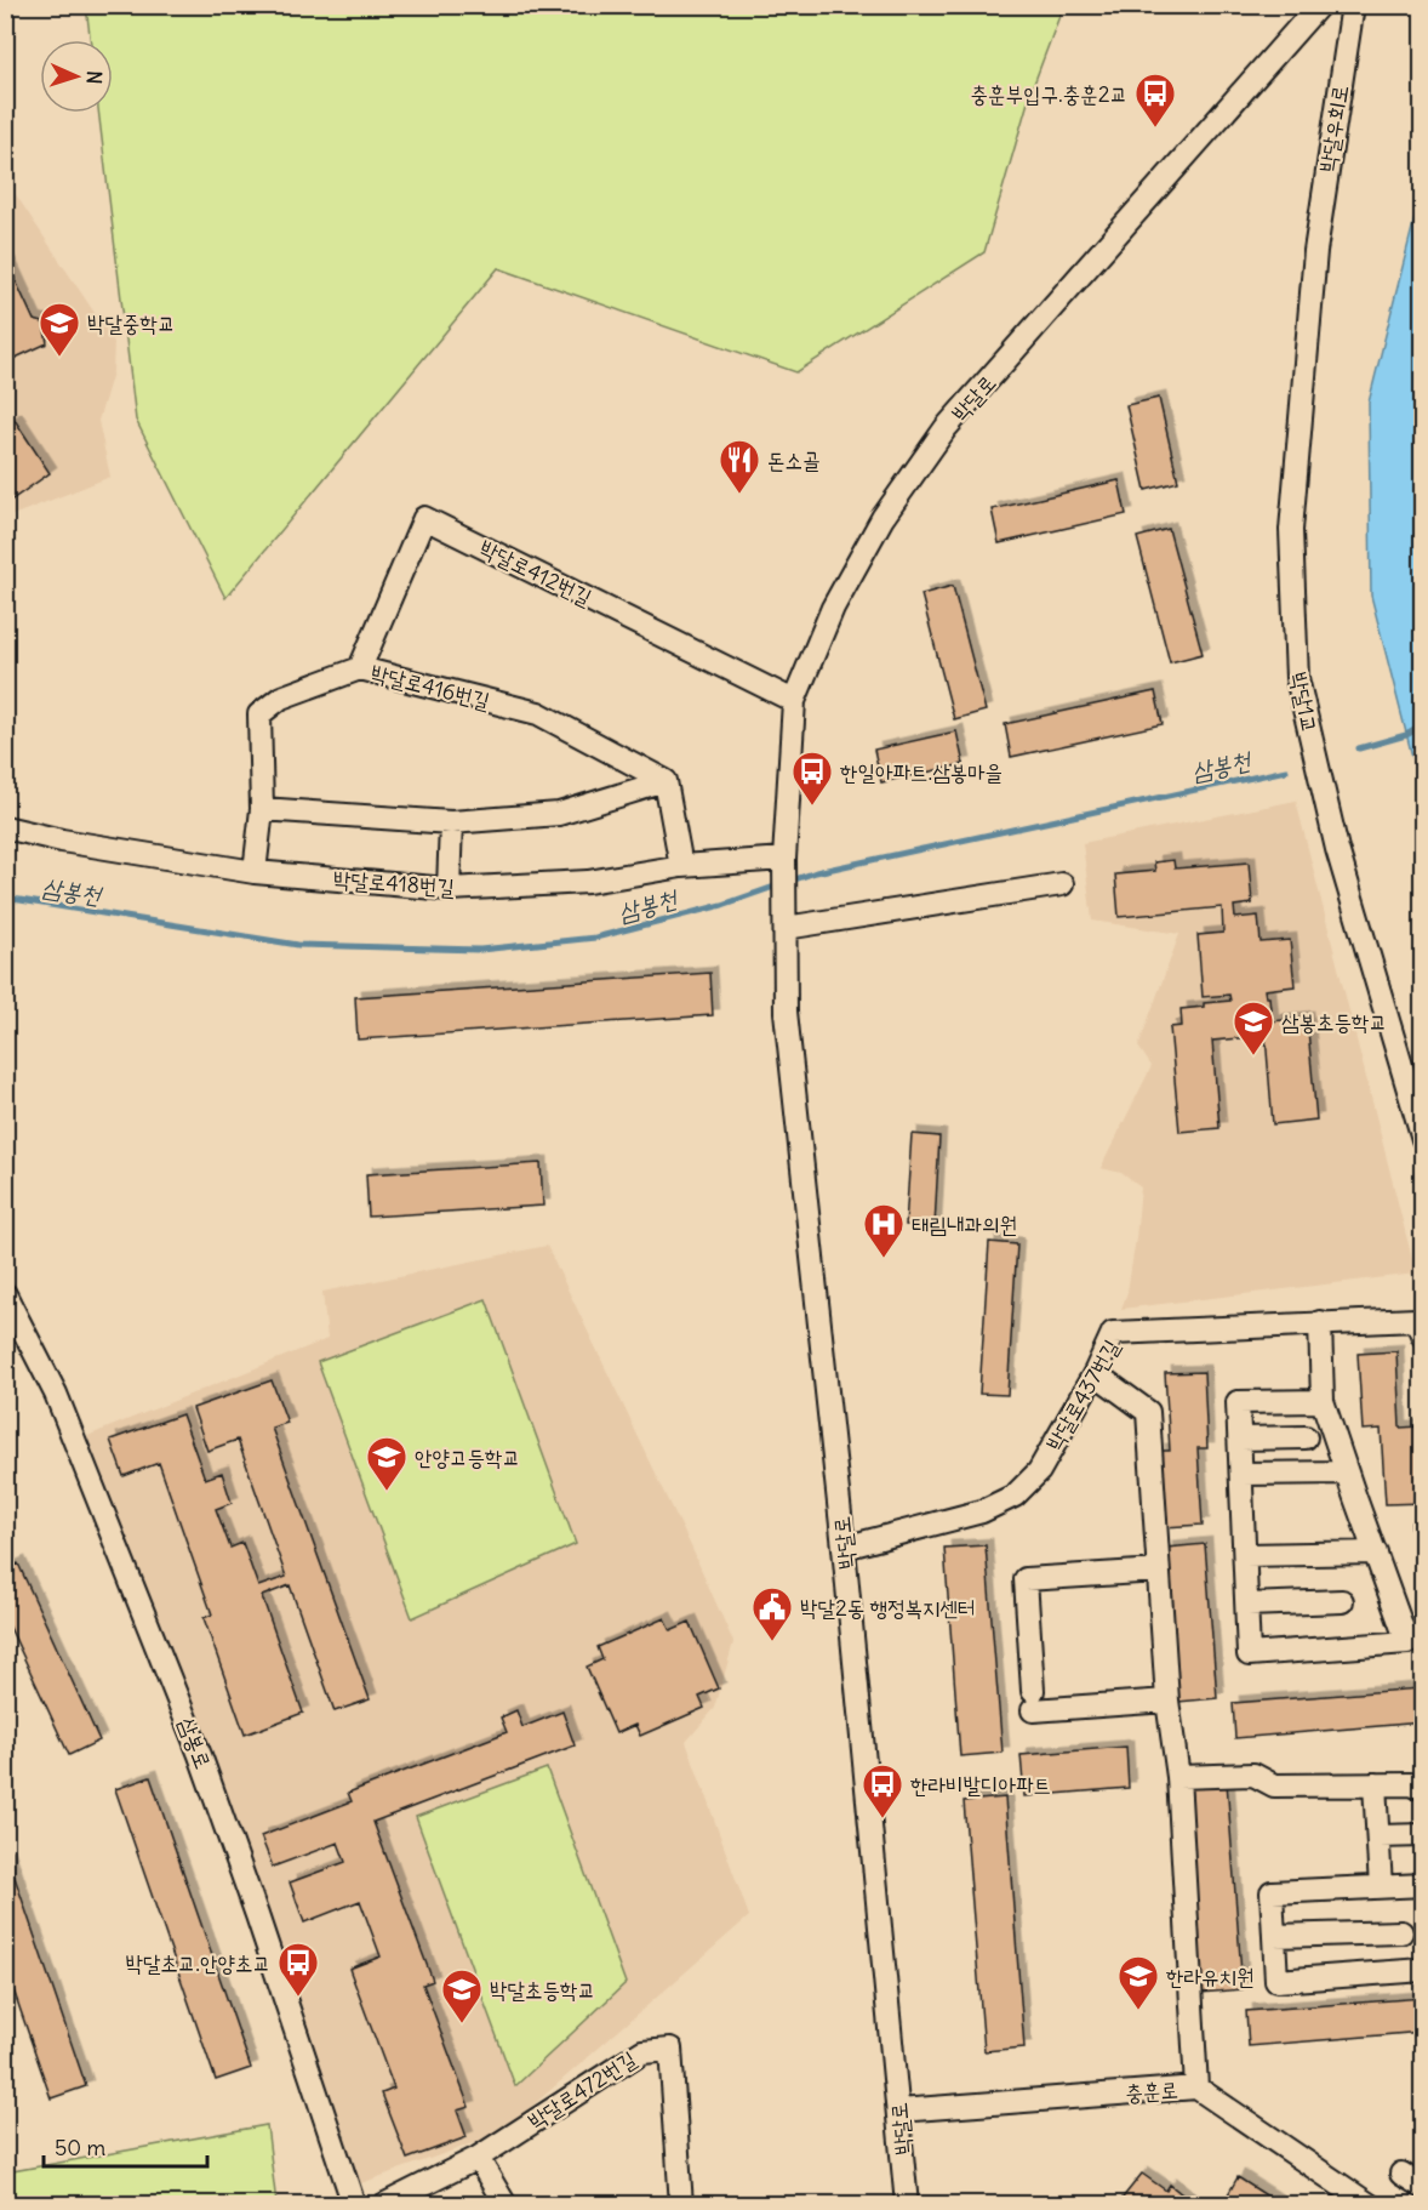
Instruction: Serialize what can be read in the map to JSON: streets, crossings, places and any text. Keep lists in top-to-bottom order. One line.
{"streets":{"street":["박달우회로","박달로","박달로412번길","박달로416번길","박달1교","박달로418번길","박달로437번길","삼봉로","박달로472번길","충훈로"]},"crossings":[["박달우회로","박달1교"],["박달로","박달로412번길"],["박달로","박달로418번길"],["박달로","박달로437번길"],["박달로","충훈로"],["박달로412번길","박달로416번길"],["박달로416번길","박달로418번길"]],"water":["삼봉천"],"places":{"bus stop":["충훈부입구.충훈2교","한일아파트.삼봉마을","한라비발디아파트","박달초교.안양초교"],"school or university":["박달중학교","삼봉초등학교","안양고등학교","한라유치원","박달초등학교"],"restaurant":["돈소골"],"hospital":["태림내과의원"],"public building":["박달2동 행정복지센터"]},"scale_bar":"50 m","north":"right"}
